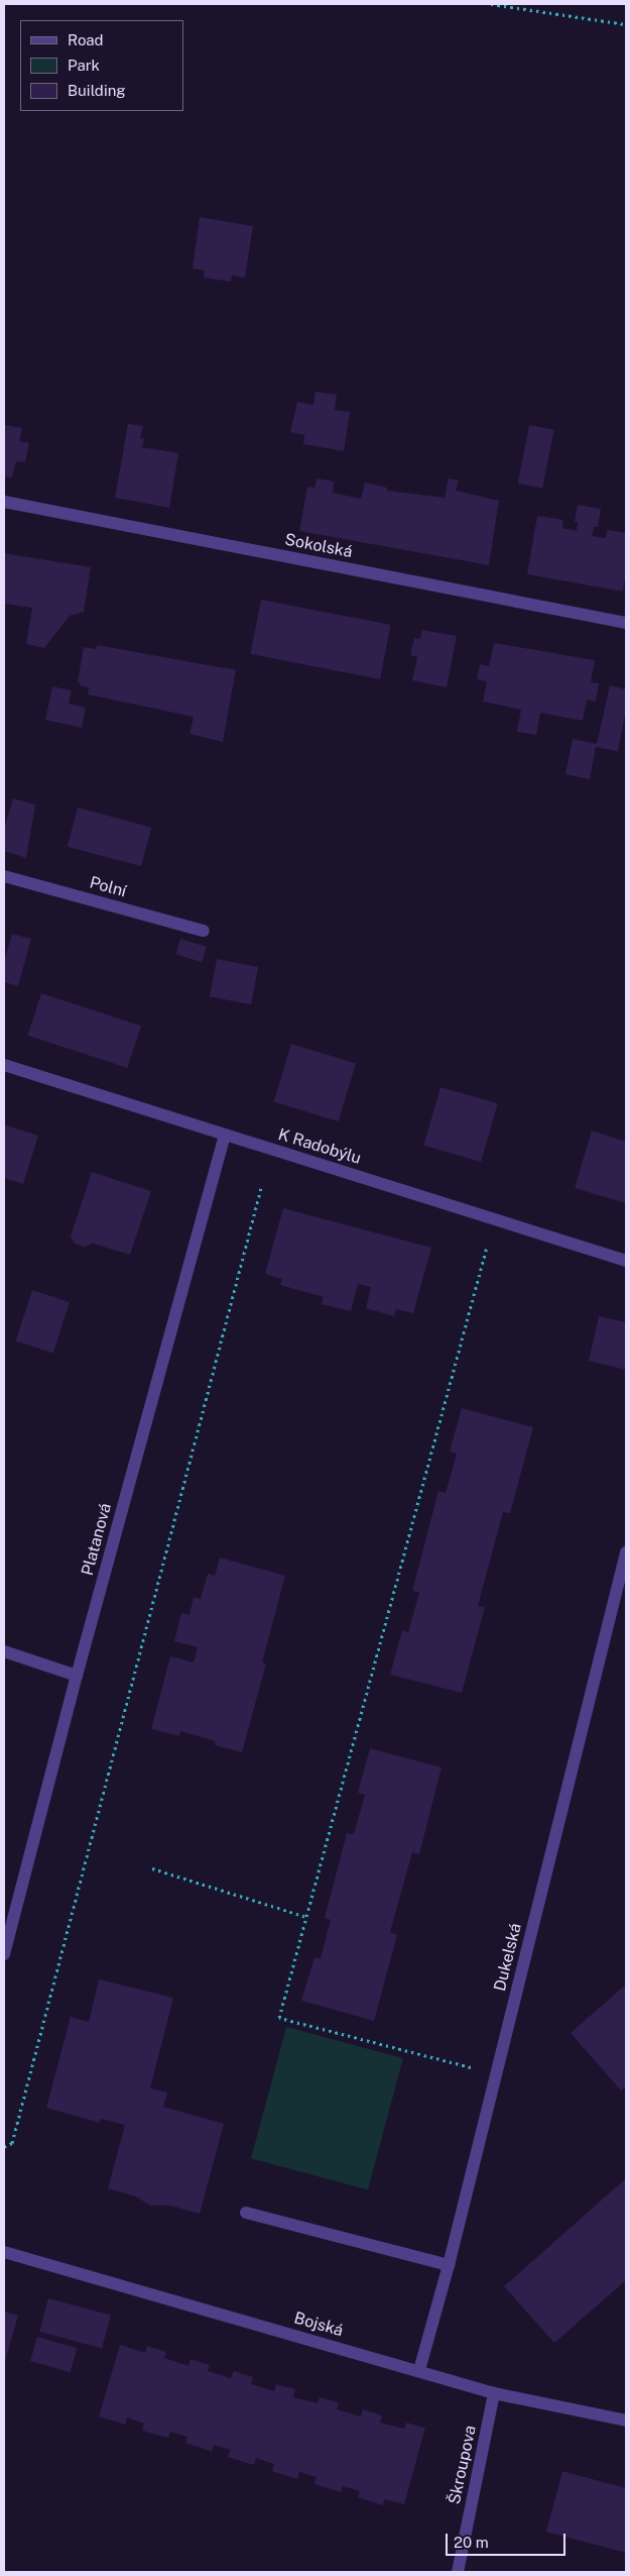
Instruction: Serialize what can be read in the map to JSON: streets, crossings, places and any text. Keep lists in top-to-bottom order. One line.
{"streets":{"street":["Sokolská","Polní","K Radobýlu","Platanová","Dukelská","Bojská","Škroupova"]},"crossings":[["K Radobýlu","Platanová"],["Dukelská","Bojská"],["Bojská","Škroupova"]],"legend":["Road","Park","Building"],"scale_bar":"20 m"}
